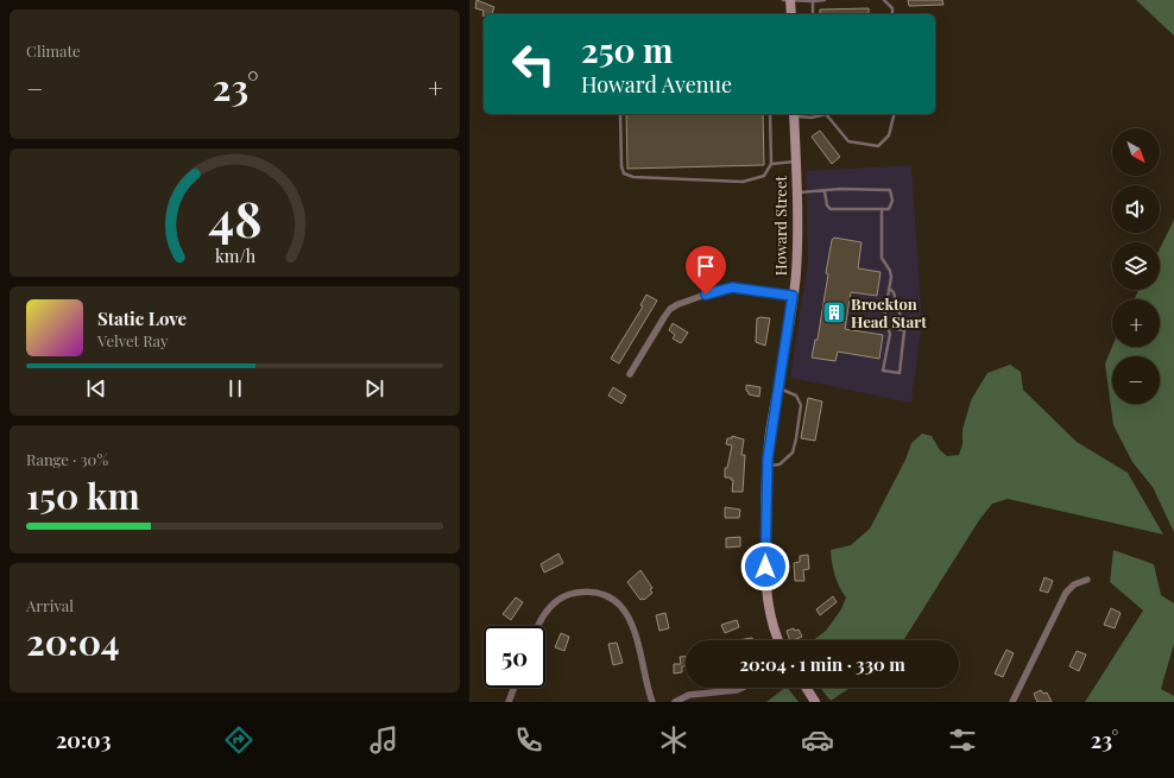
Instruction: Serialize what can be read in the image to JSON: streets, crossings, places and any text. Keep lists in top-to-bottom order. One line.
{"streets":{"main road":["Howard Street"]},"places":{"building":["Brockton Head Start"]},"north":"bottom right","page":{"tile":["Climate",["Range · 30%","150 km"],["Arrival","20:04"]],"turn":["250 m","Howard Avenue"],"heat":["−","23°","+"],"map_buttons":["+","−"],"song":["Static Love","Velvet Ray"],"limit":"50","trip":"20:04 · 1 min · 330 m","tabs":["20:03","23°"],"gauge":["48","km/h"]}}
